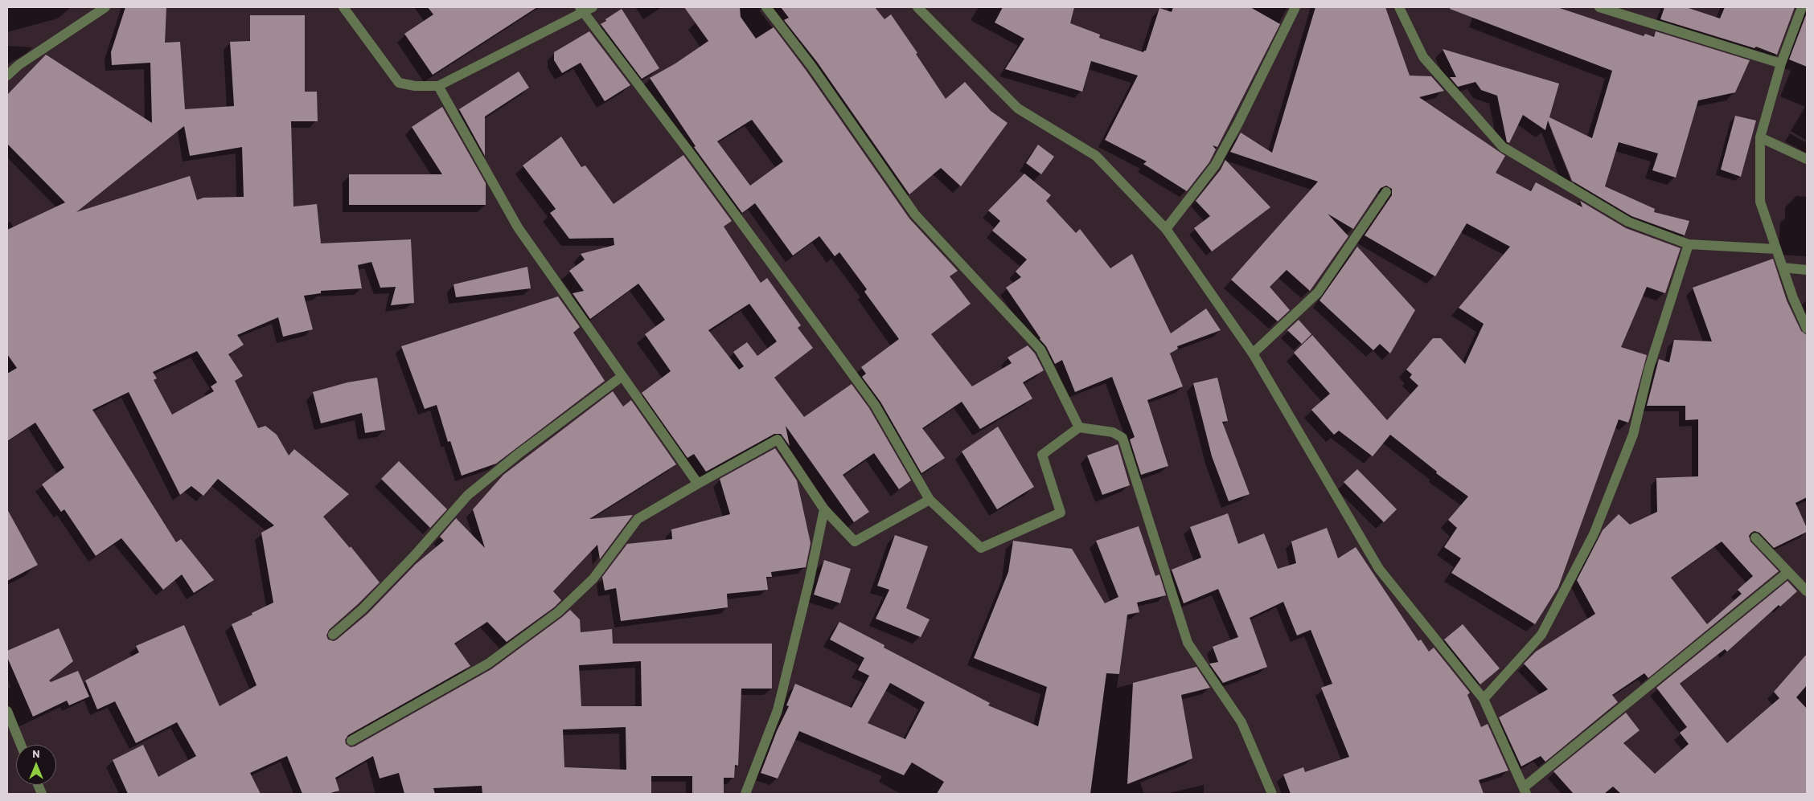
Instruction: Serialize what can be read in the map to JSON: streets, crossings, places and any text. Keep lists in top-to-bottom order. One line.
{"north":"top"}
